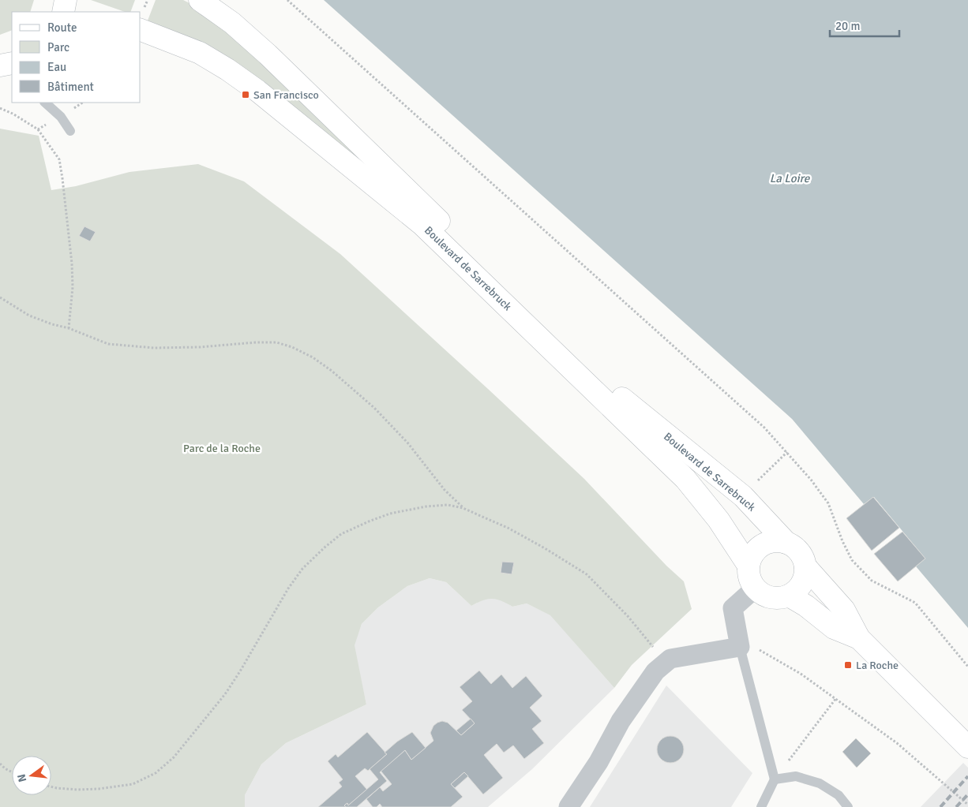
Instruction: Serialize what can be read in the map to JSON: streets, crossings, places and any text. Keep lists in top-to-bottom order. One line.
{"streets":{"main road":["Boulevard de Sarrebruck"]},"water":["La Loire"],"parks":["Parc de la Roche"],"places":{"transit":["San Francisco","La Roche"]},"legend":["Route","Parc","Eau","Bâtiment"],"scale_bar":"20 m","north":"left"}
